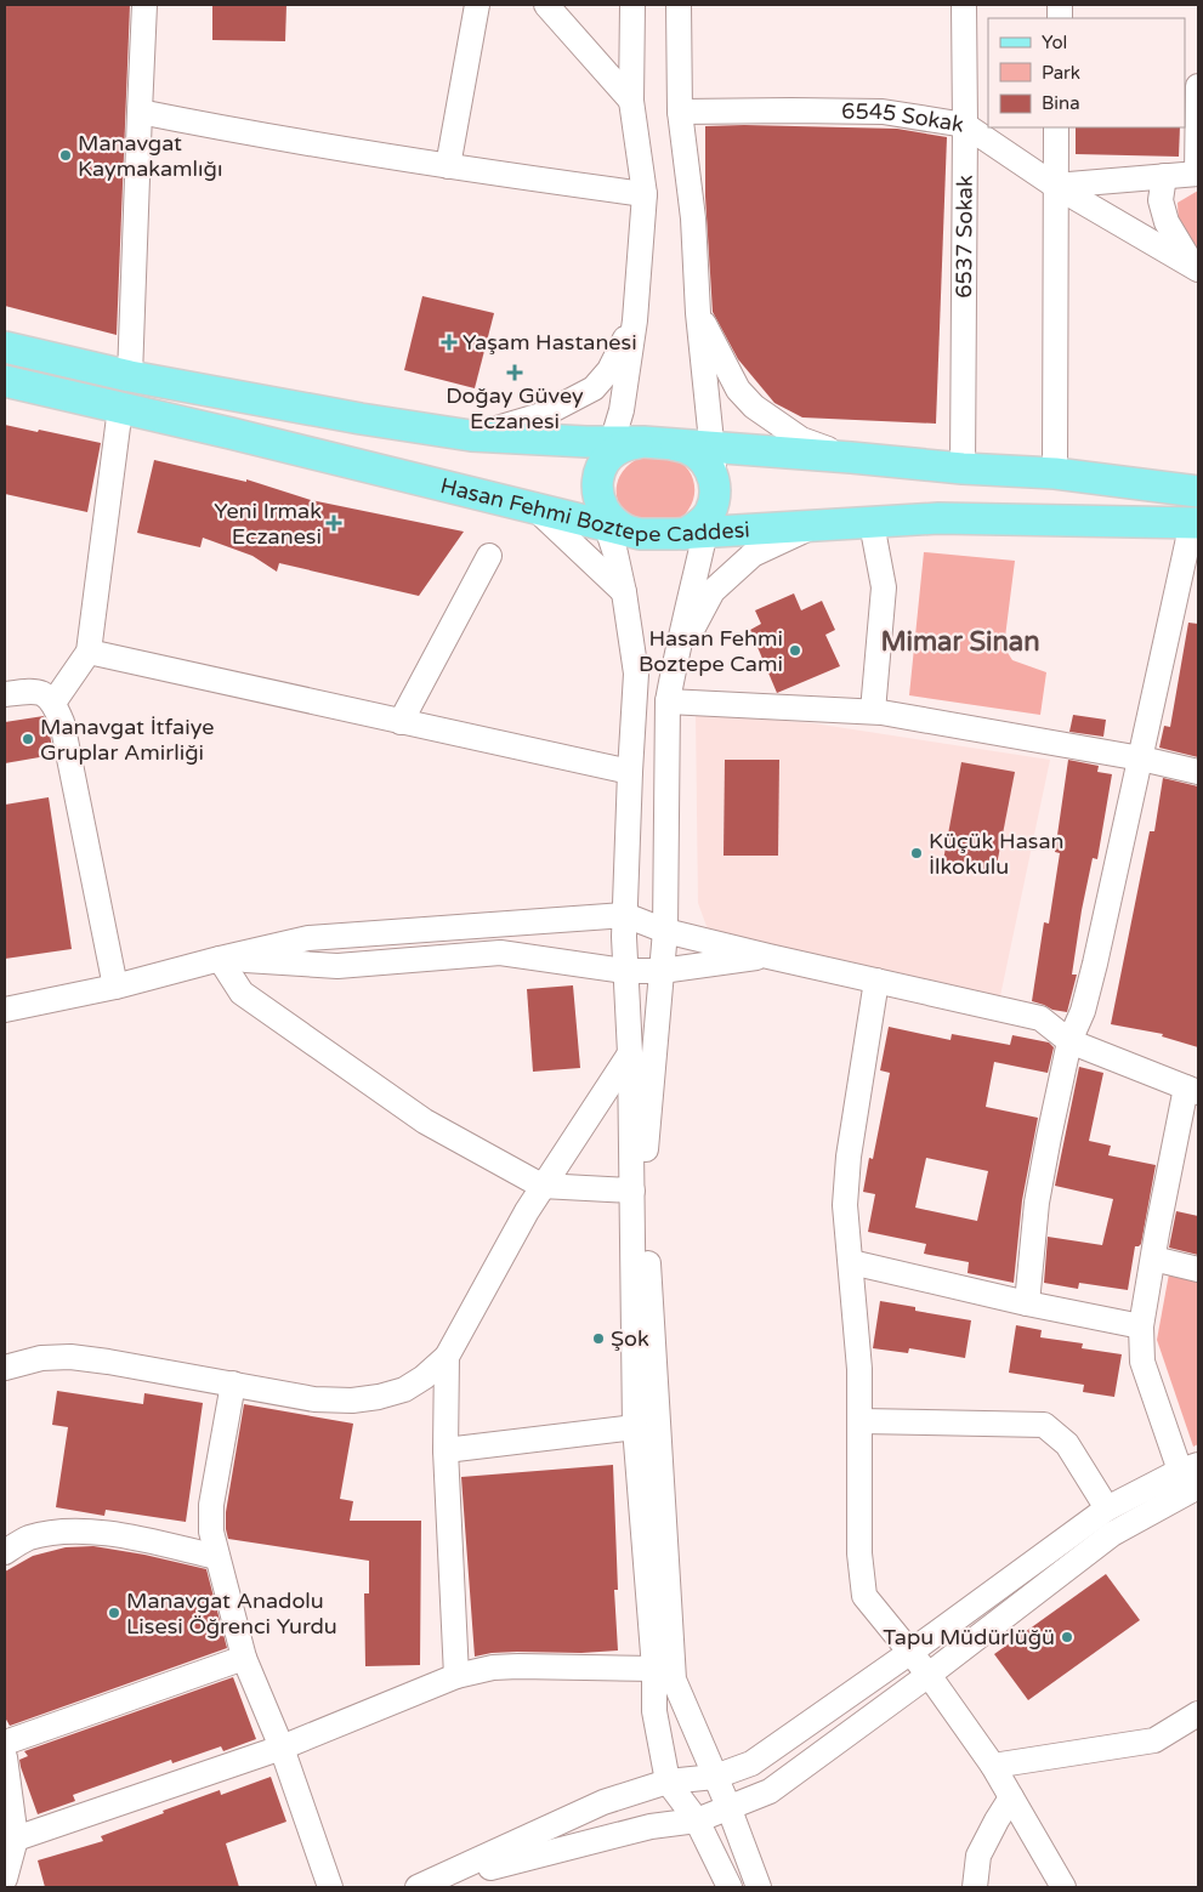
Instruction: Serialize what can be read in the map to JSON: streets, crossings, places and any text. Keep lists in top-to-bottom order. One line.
{"streets":{"main road":["Hasan Fehmi Boztepe Caddesi"],"street":["6545 Sokak","6537 Sokak"]},"crossings":[["6545 Sokak","6537 Sokak"]],"districts":["Mimar Sinan"],"places":{"other":["Manavgat Kaymakamlığı","Hasan Fehmi Boztepe Cami","Manavgat İtfaiye Gruplar Amirliği","Küçük Hasan İlkokulu","Şok","Manavgat Anadolu Lisesi Öğrenci Yurdu","Tapu Müdürlüğü"],"health":["Yaşam Hastanesi","Doğay Güvey Eczanesi","Yeni Irmak Eczanesi"]},"legend":["Yol","Park","Bina"]}
